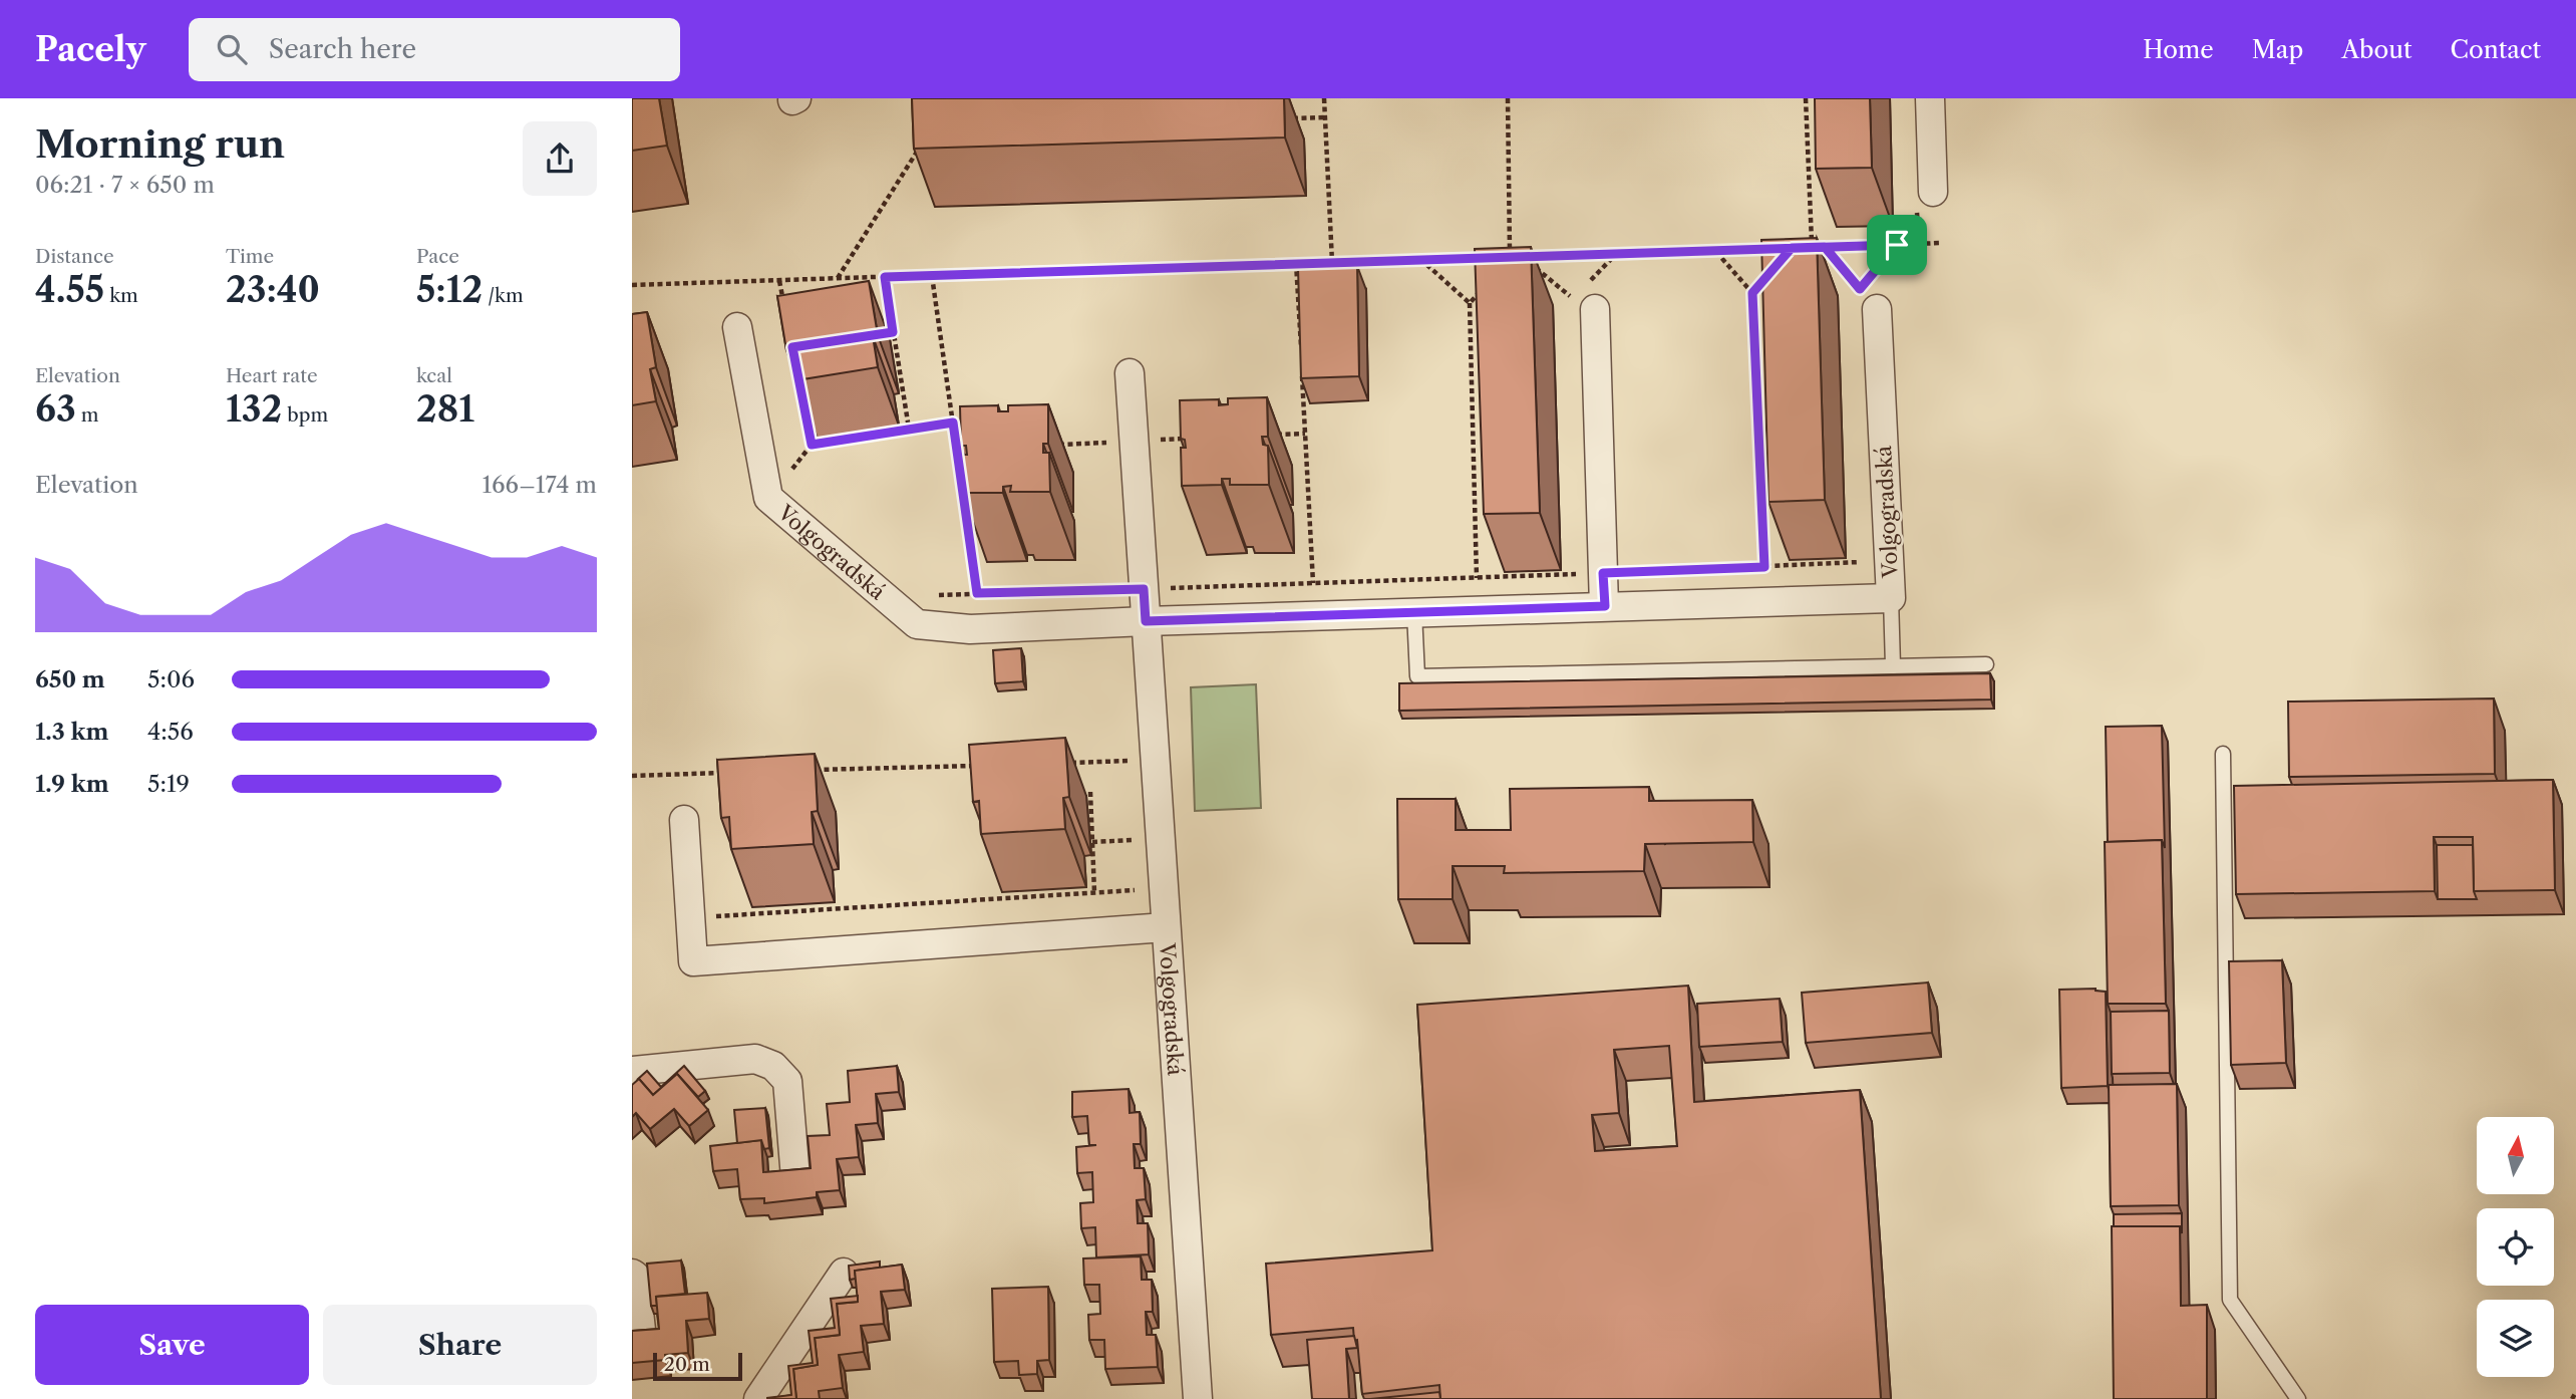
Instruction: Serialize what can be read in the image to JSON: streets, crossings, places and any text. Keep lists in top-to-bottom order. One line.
{"streets":{"street":["Volgogradská"]},"scale_bar":"20 m","north":"top","page":{"header":"Pacely","search":"Search here","nav":["Home","Map","About","Contact"],"heading":["Morning run","06:21 · 7 × 650 m"],"stats":[["Distance","4.55 km"],["Time","23:40"],["Pace","5:12 /km"],["Elevation","63 m"],["Heart rate","132 bpm"],["kcal","281"]],"chart":["Elevation","166–174 m"],"list":[{"name":"650 m","note":"5:06"},{"name":"1.3 km","note":"4:56"},{"name":"1.9 km","note":"5:19"}],"buttons":["Save","Share"],"scale":"20 m"}}
